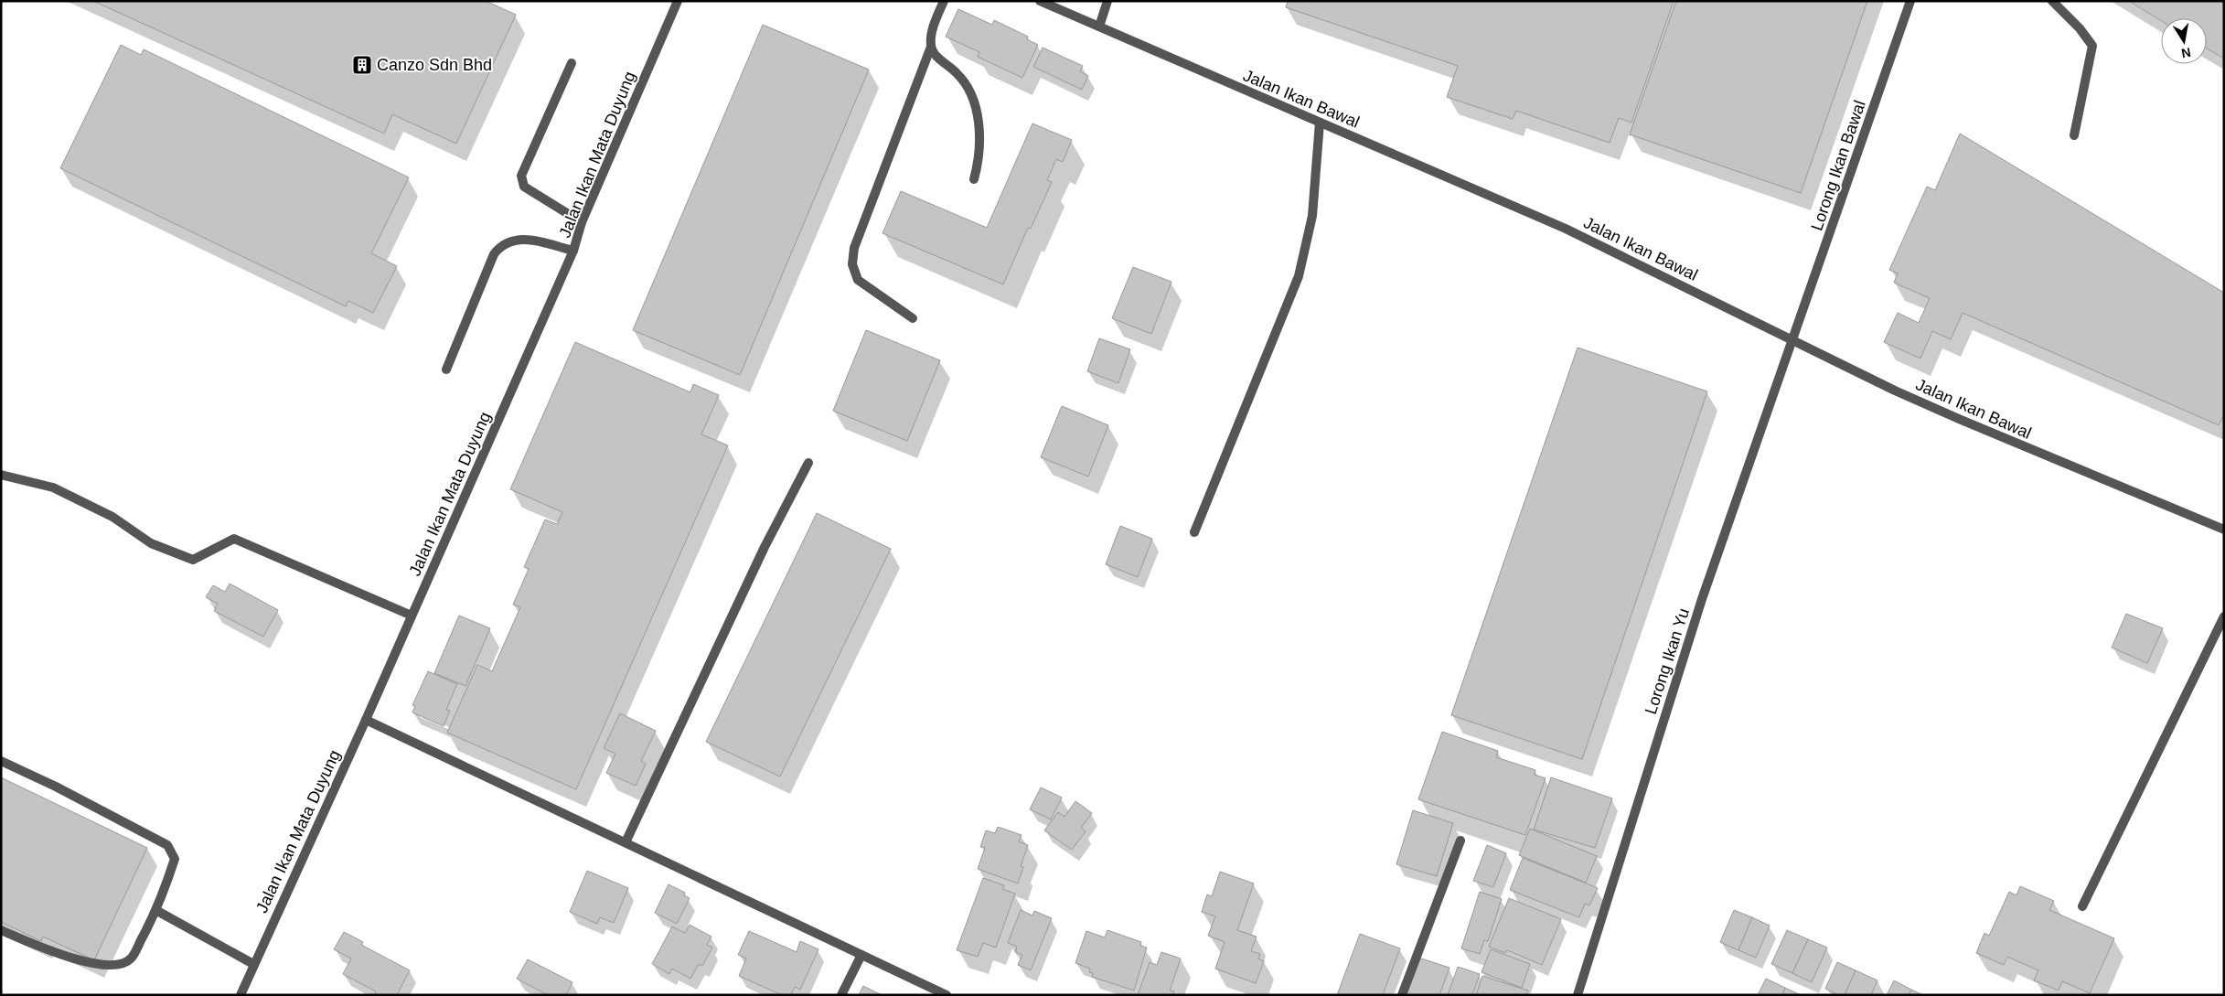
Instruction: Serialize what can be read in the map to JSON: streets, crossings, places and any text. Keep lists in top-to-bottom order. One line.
{"streets":{"street":["Jalan Ikan Bawal","Jalan Ikan Mata Duyung","Lorong Ikan Bawal","Lorong Ikan Yu"]},"crossings":[["Jalan Ikan Bawal","Lorong Ikan Bawal"],["Jalan Ikan Bawal","Lorong Ikan Yu"],["Lorong Ikan Bawal","Lorong Ikan Yu"]],"places":{"building":["Canzo Sdn Bhd"]},"north":"bottom"}
